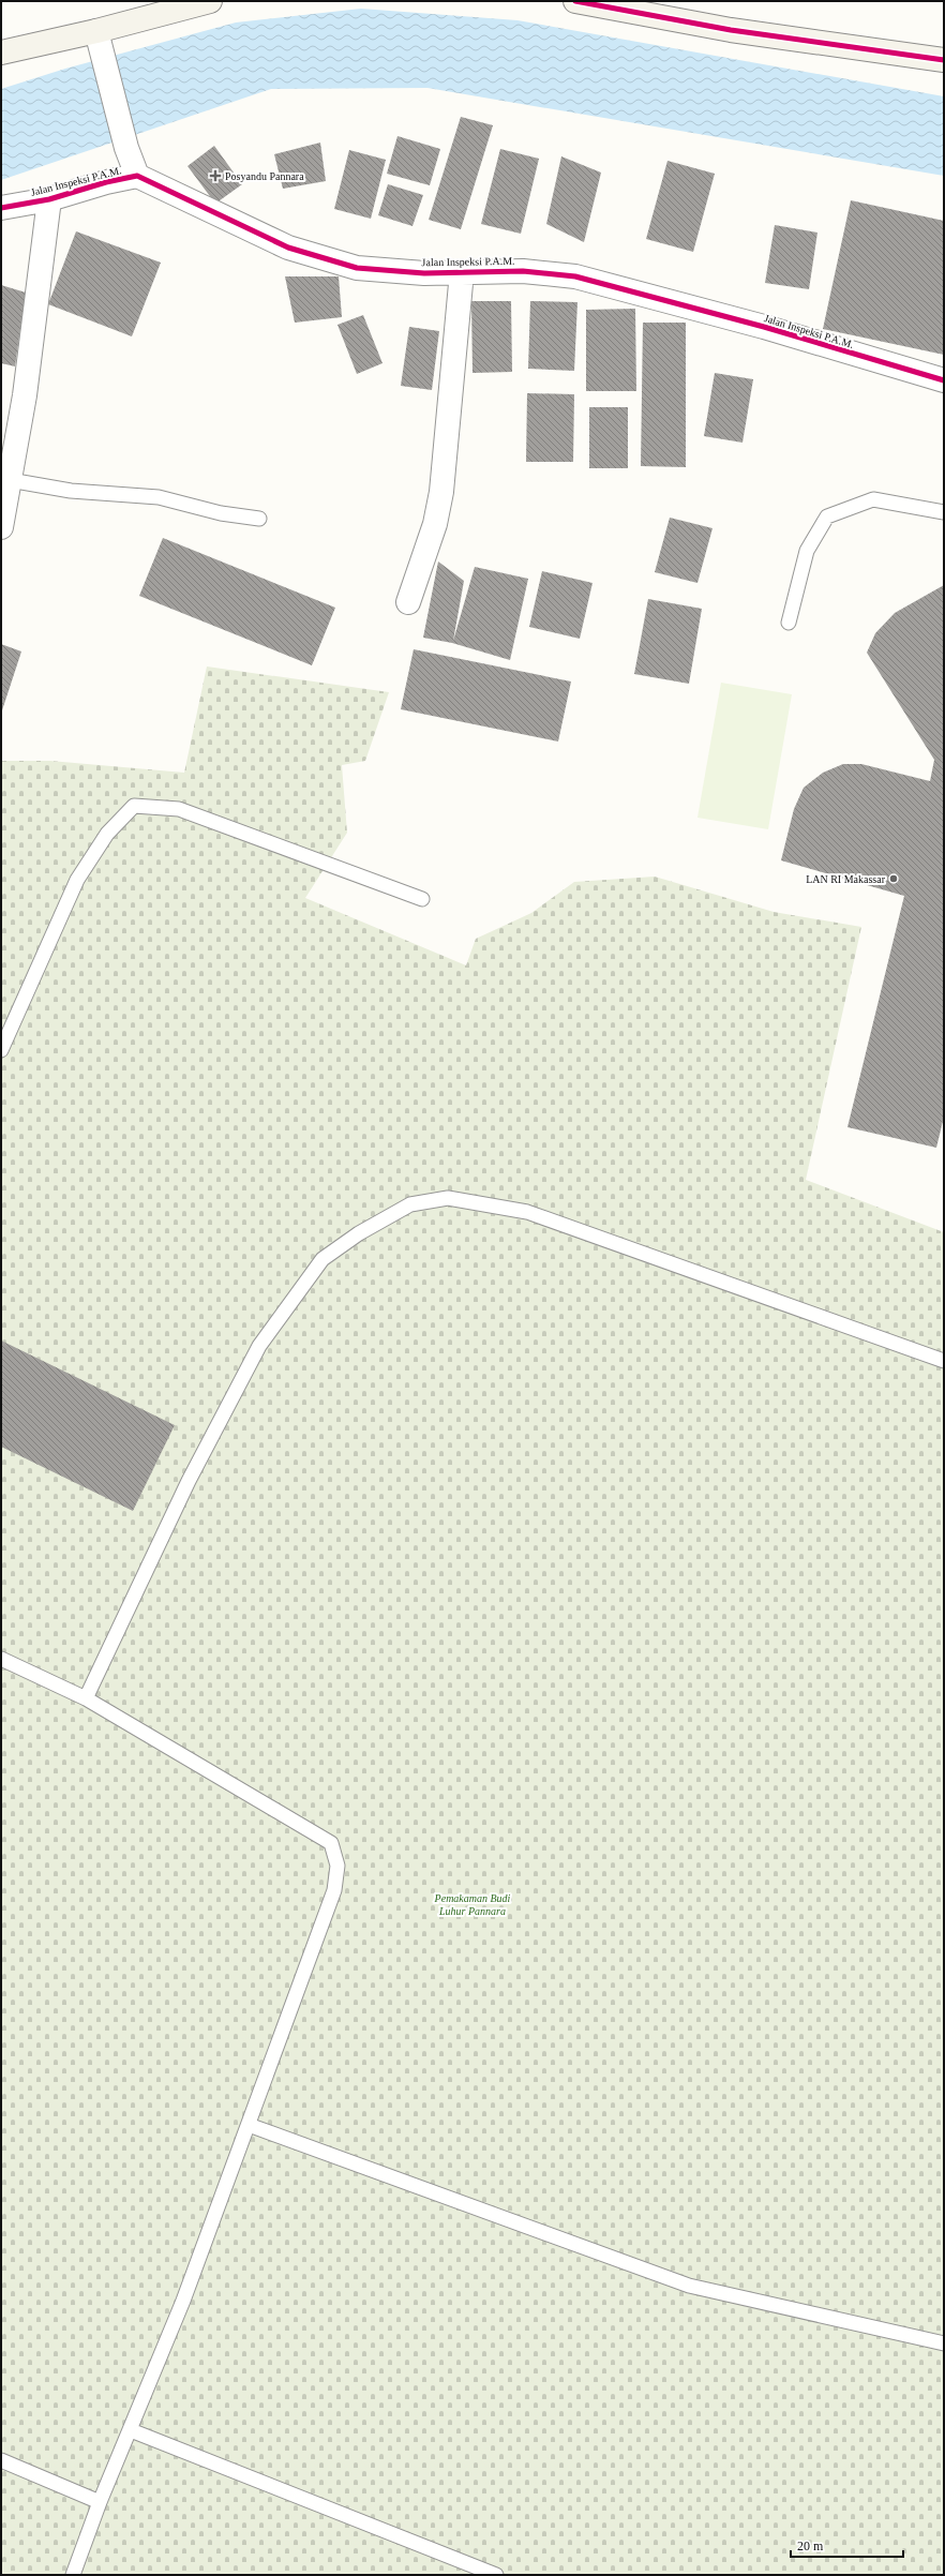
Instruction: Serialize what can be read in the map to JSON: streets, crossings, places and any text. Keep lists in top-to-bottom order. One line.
{"streets":{"street":["Jalan Inspeksi P.A.M."]},"parks":["Pemakaman Budi Luhur Pannara"],"places":{"health":["Posyandu Pannara"],"other":["LAN RI Makassar"]},"scale_bar":"20 m"}
